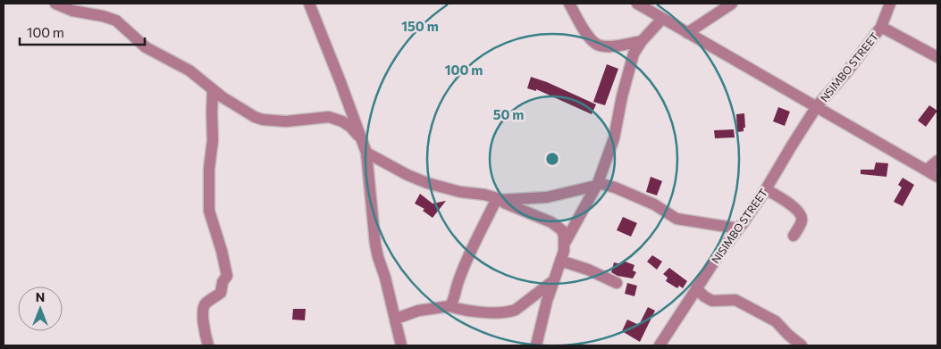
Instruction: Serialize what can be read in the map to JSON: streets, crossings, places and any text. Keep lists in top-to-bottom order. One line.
{"streets":{"street":["NSIMBO STREET","NISIMBO STREET"]},"crossings":[["NSIMBO STREET","NISIMBO STREET"]],"scale_bar":"100 m","north":"top","rings":["150 m","100 m","50 m"]}
